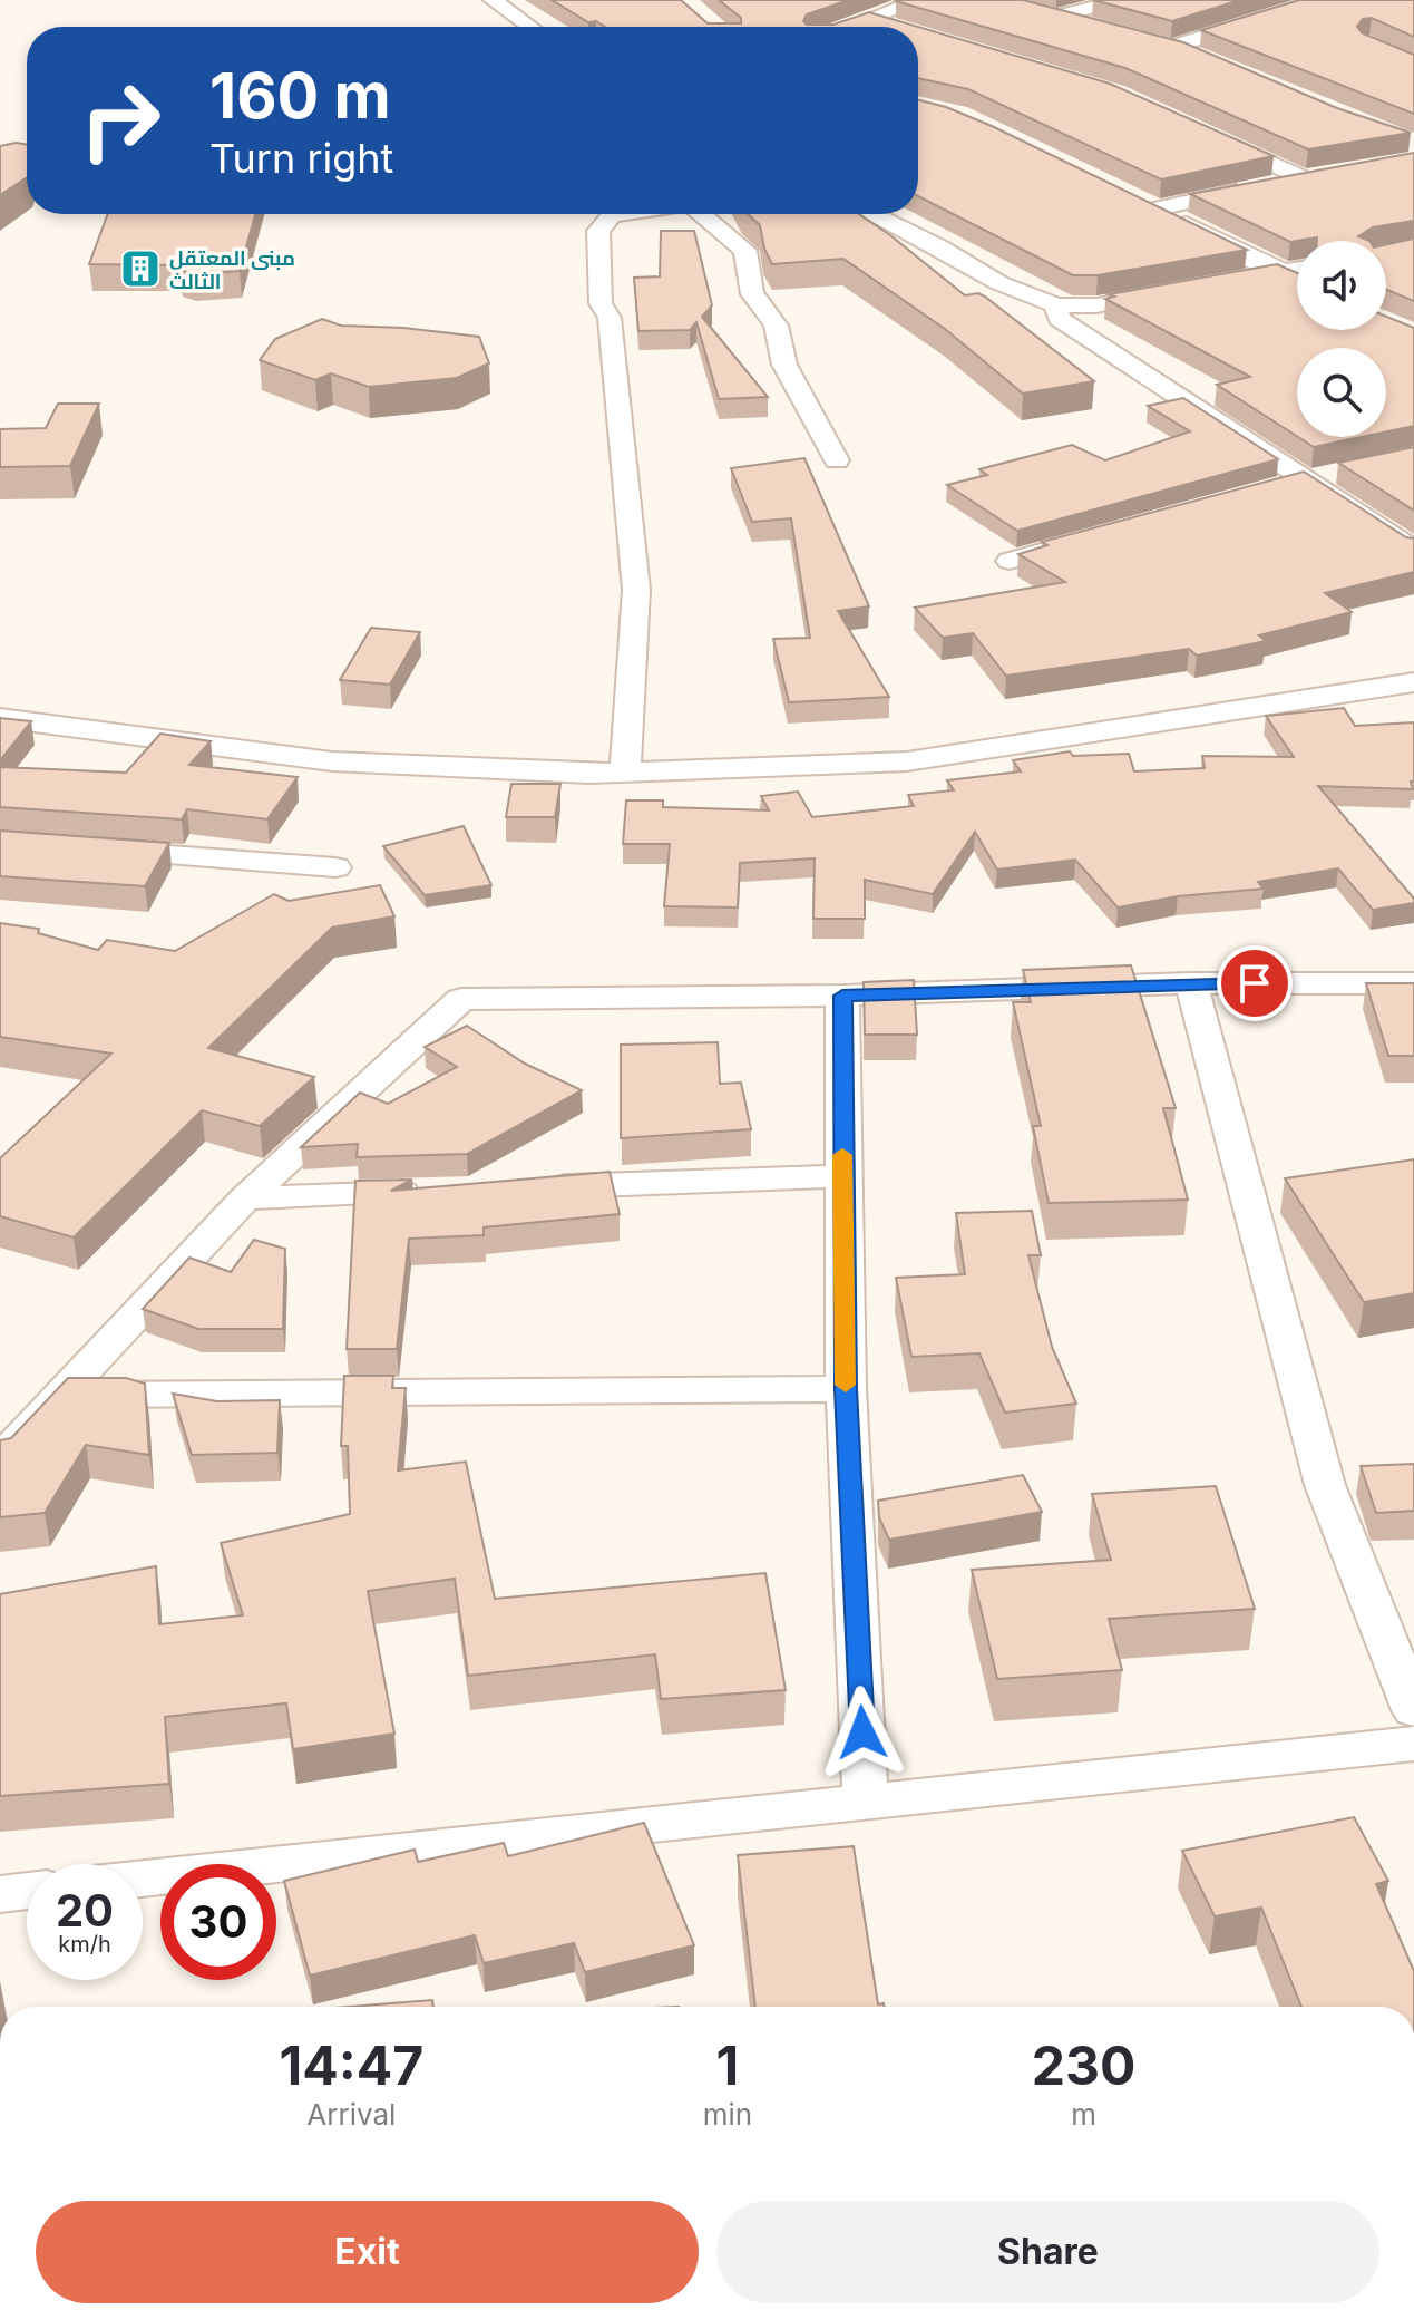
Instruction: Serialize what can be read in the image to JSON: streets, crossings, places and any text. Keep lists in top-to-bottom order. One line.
{"places":{"building":["مبنى المعتقل الثالث"]},"page":{"turn":["160 m","Turn right"],"speed":"20 km/h","limit":"30","eta":["14:47","Arrival","1","min","230","m"],"buttons":["Exit","Share"]}}
